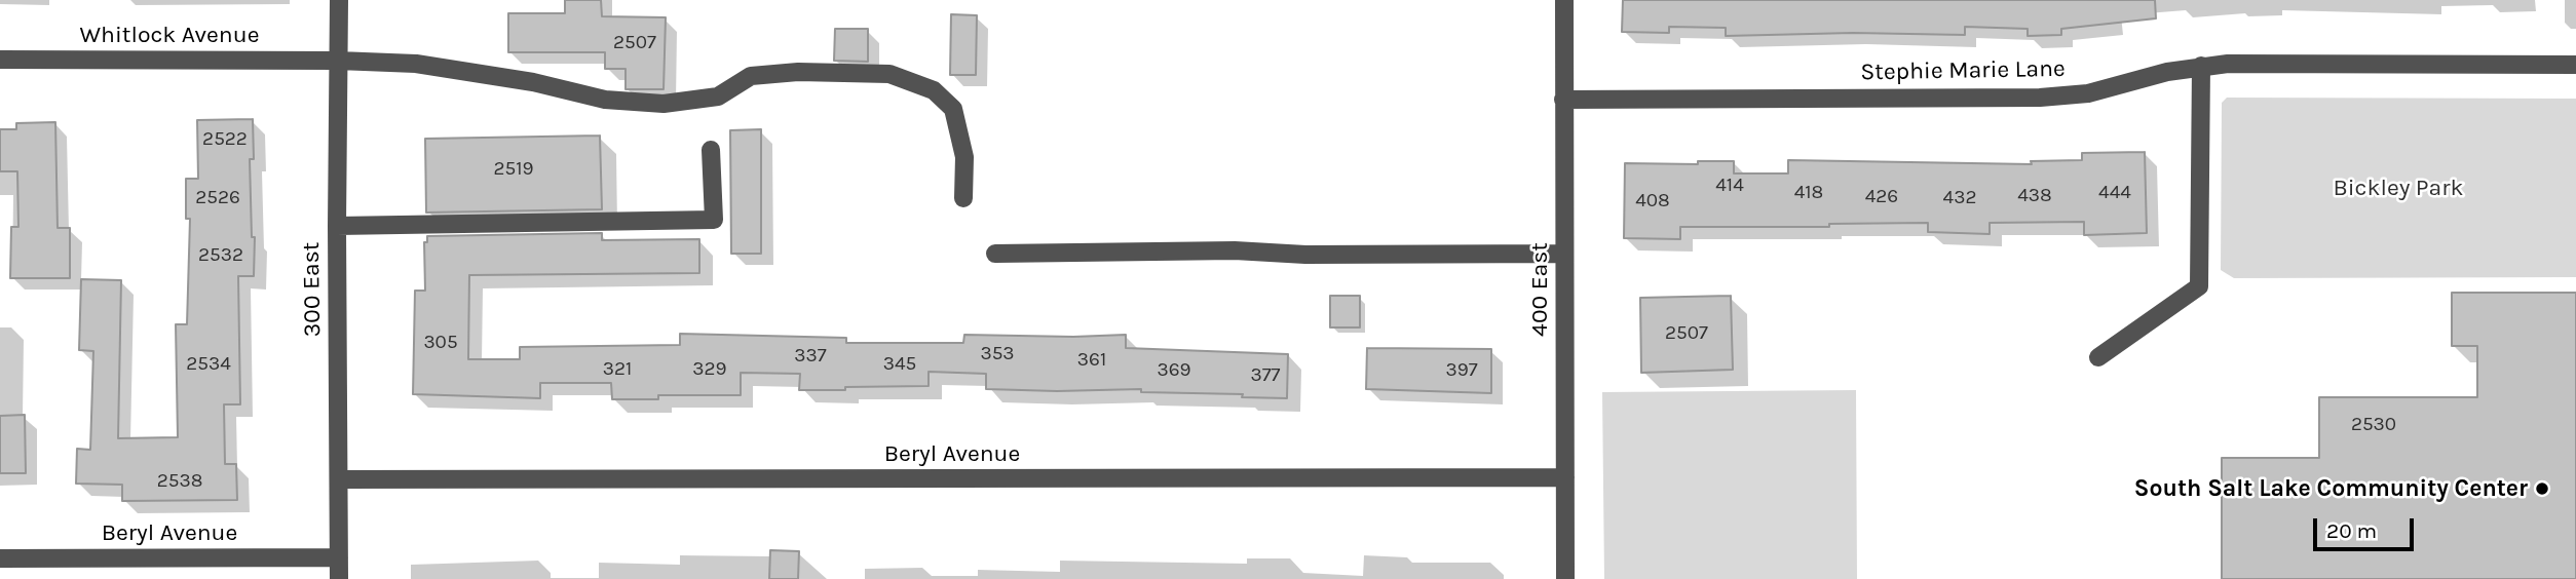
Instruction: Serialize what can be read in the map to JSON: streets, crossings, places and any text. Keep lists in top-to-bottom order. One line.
{"streets":{"street":["Whitlock Avenue","Stephie Marie Lane","300 East","400 East","Beryl Avenue"]},"crossings":[["Whitlock Avenue","300 East"],["Stephie Marie Lane","400 East"],["300 East","Beryl Avenue"],["400 East","Beryl Avenue"]],"parks":["Bickley Park"],"places":["South Salt Lake Community Center"],"house_numbers":["2507","2522","2519","414","418","444","438","426","2526","432","408","2532","2507","305","353","337","361","2534","345","321","329","369","397","377","2530","2538"],"scale_bar":"20 m"}
